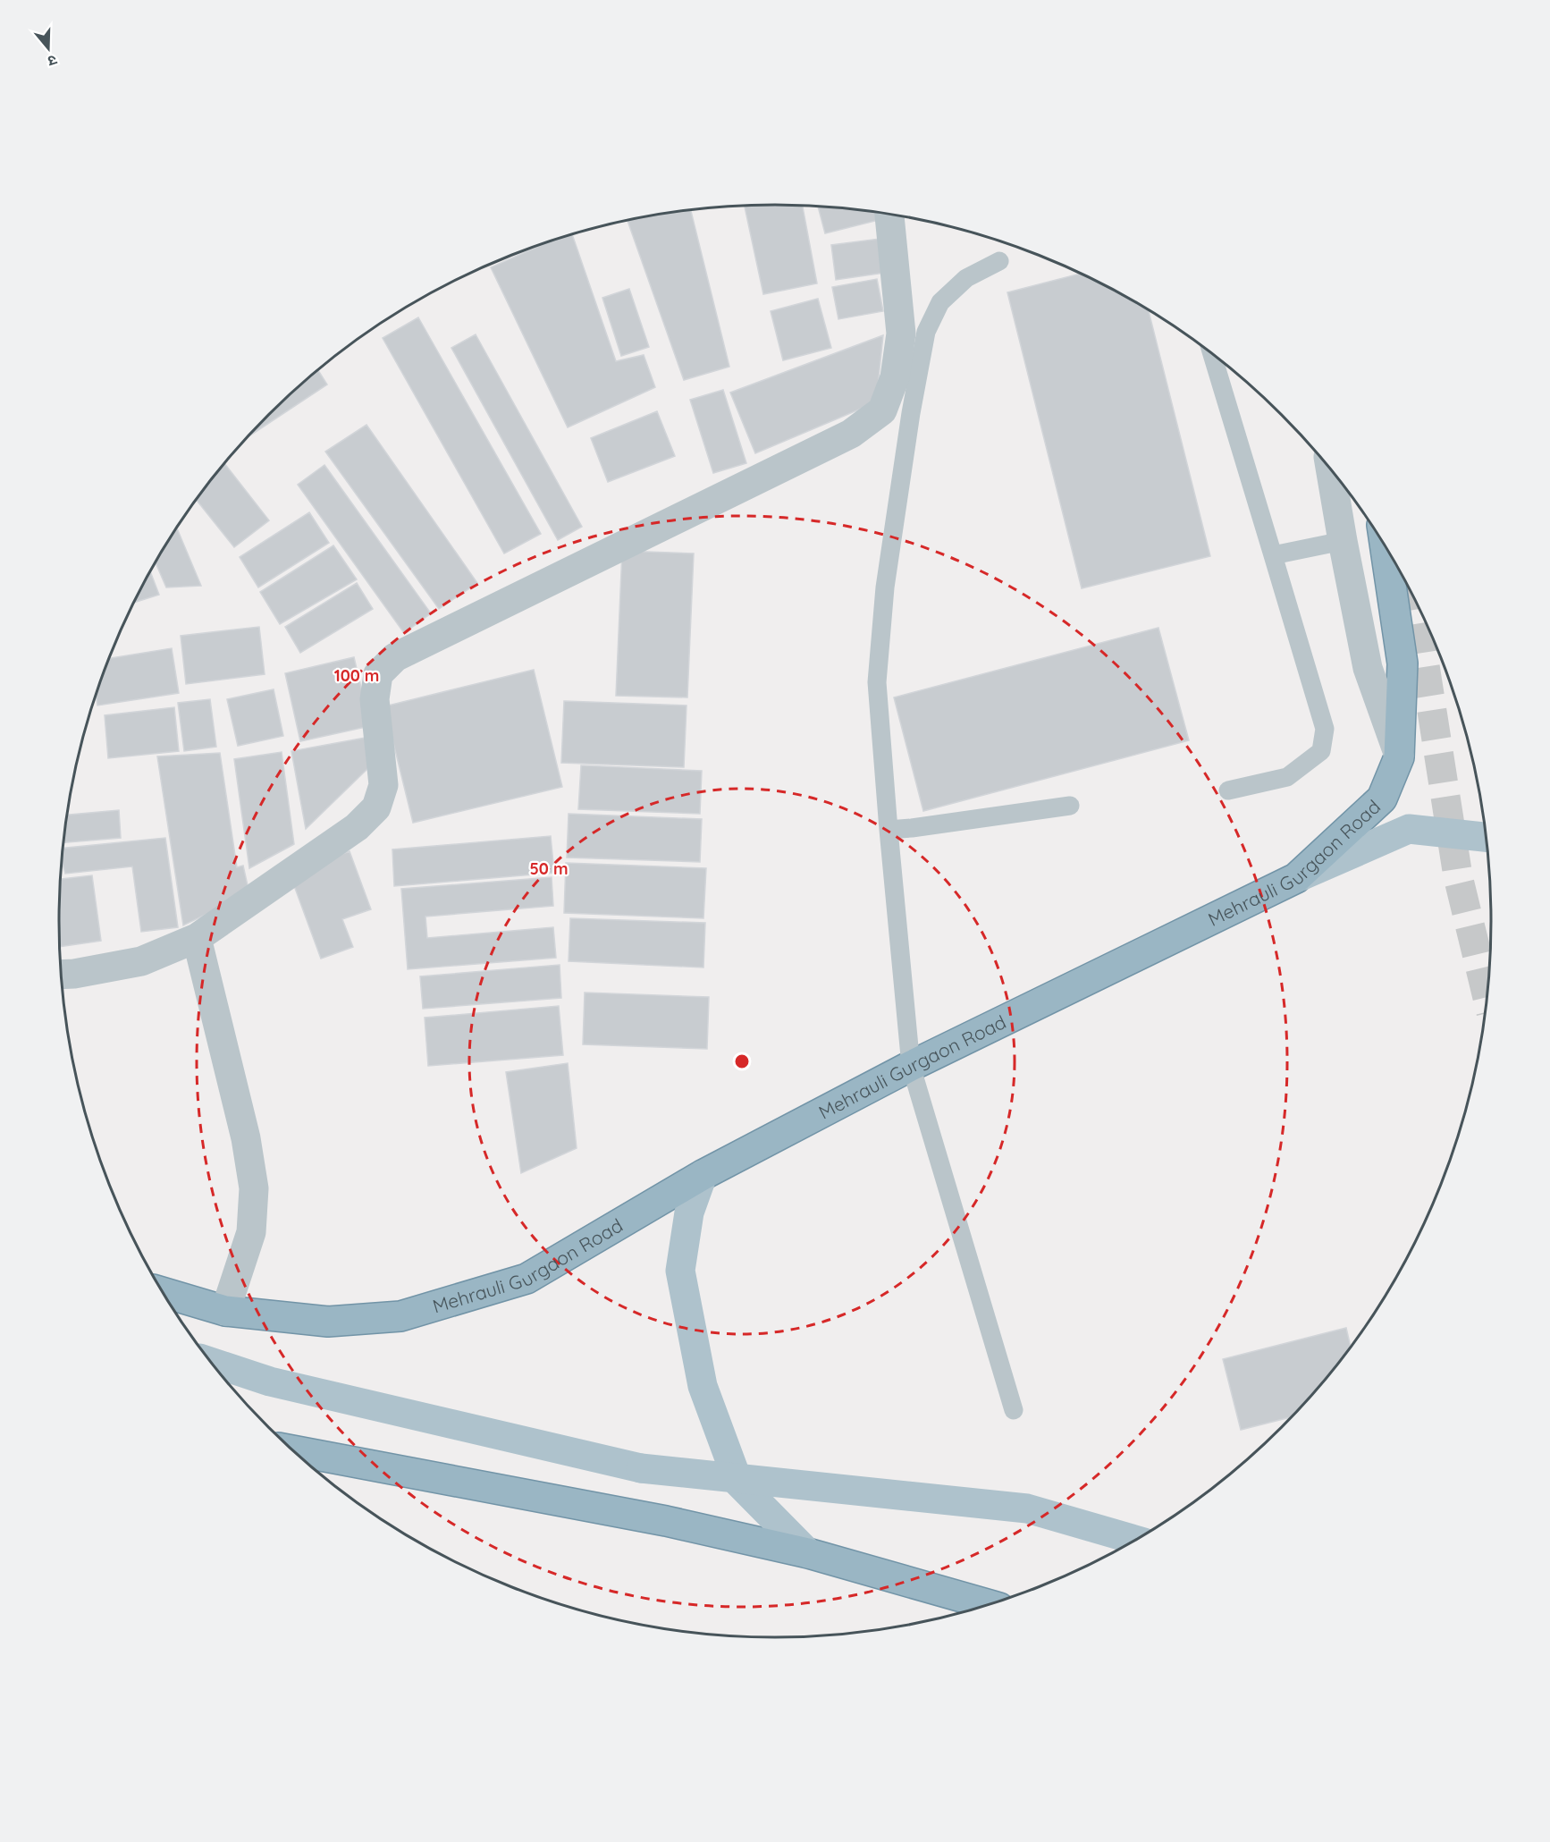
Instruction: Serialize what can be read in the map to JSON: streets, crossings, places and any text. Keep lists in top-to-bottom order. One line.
{"streets":{"highway":["Mehrauli Gurgaon Road"]},"north":"bottom","rings":["100 m","50 m"]}
